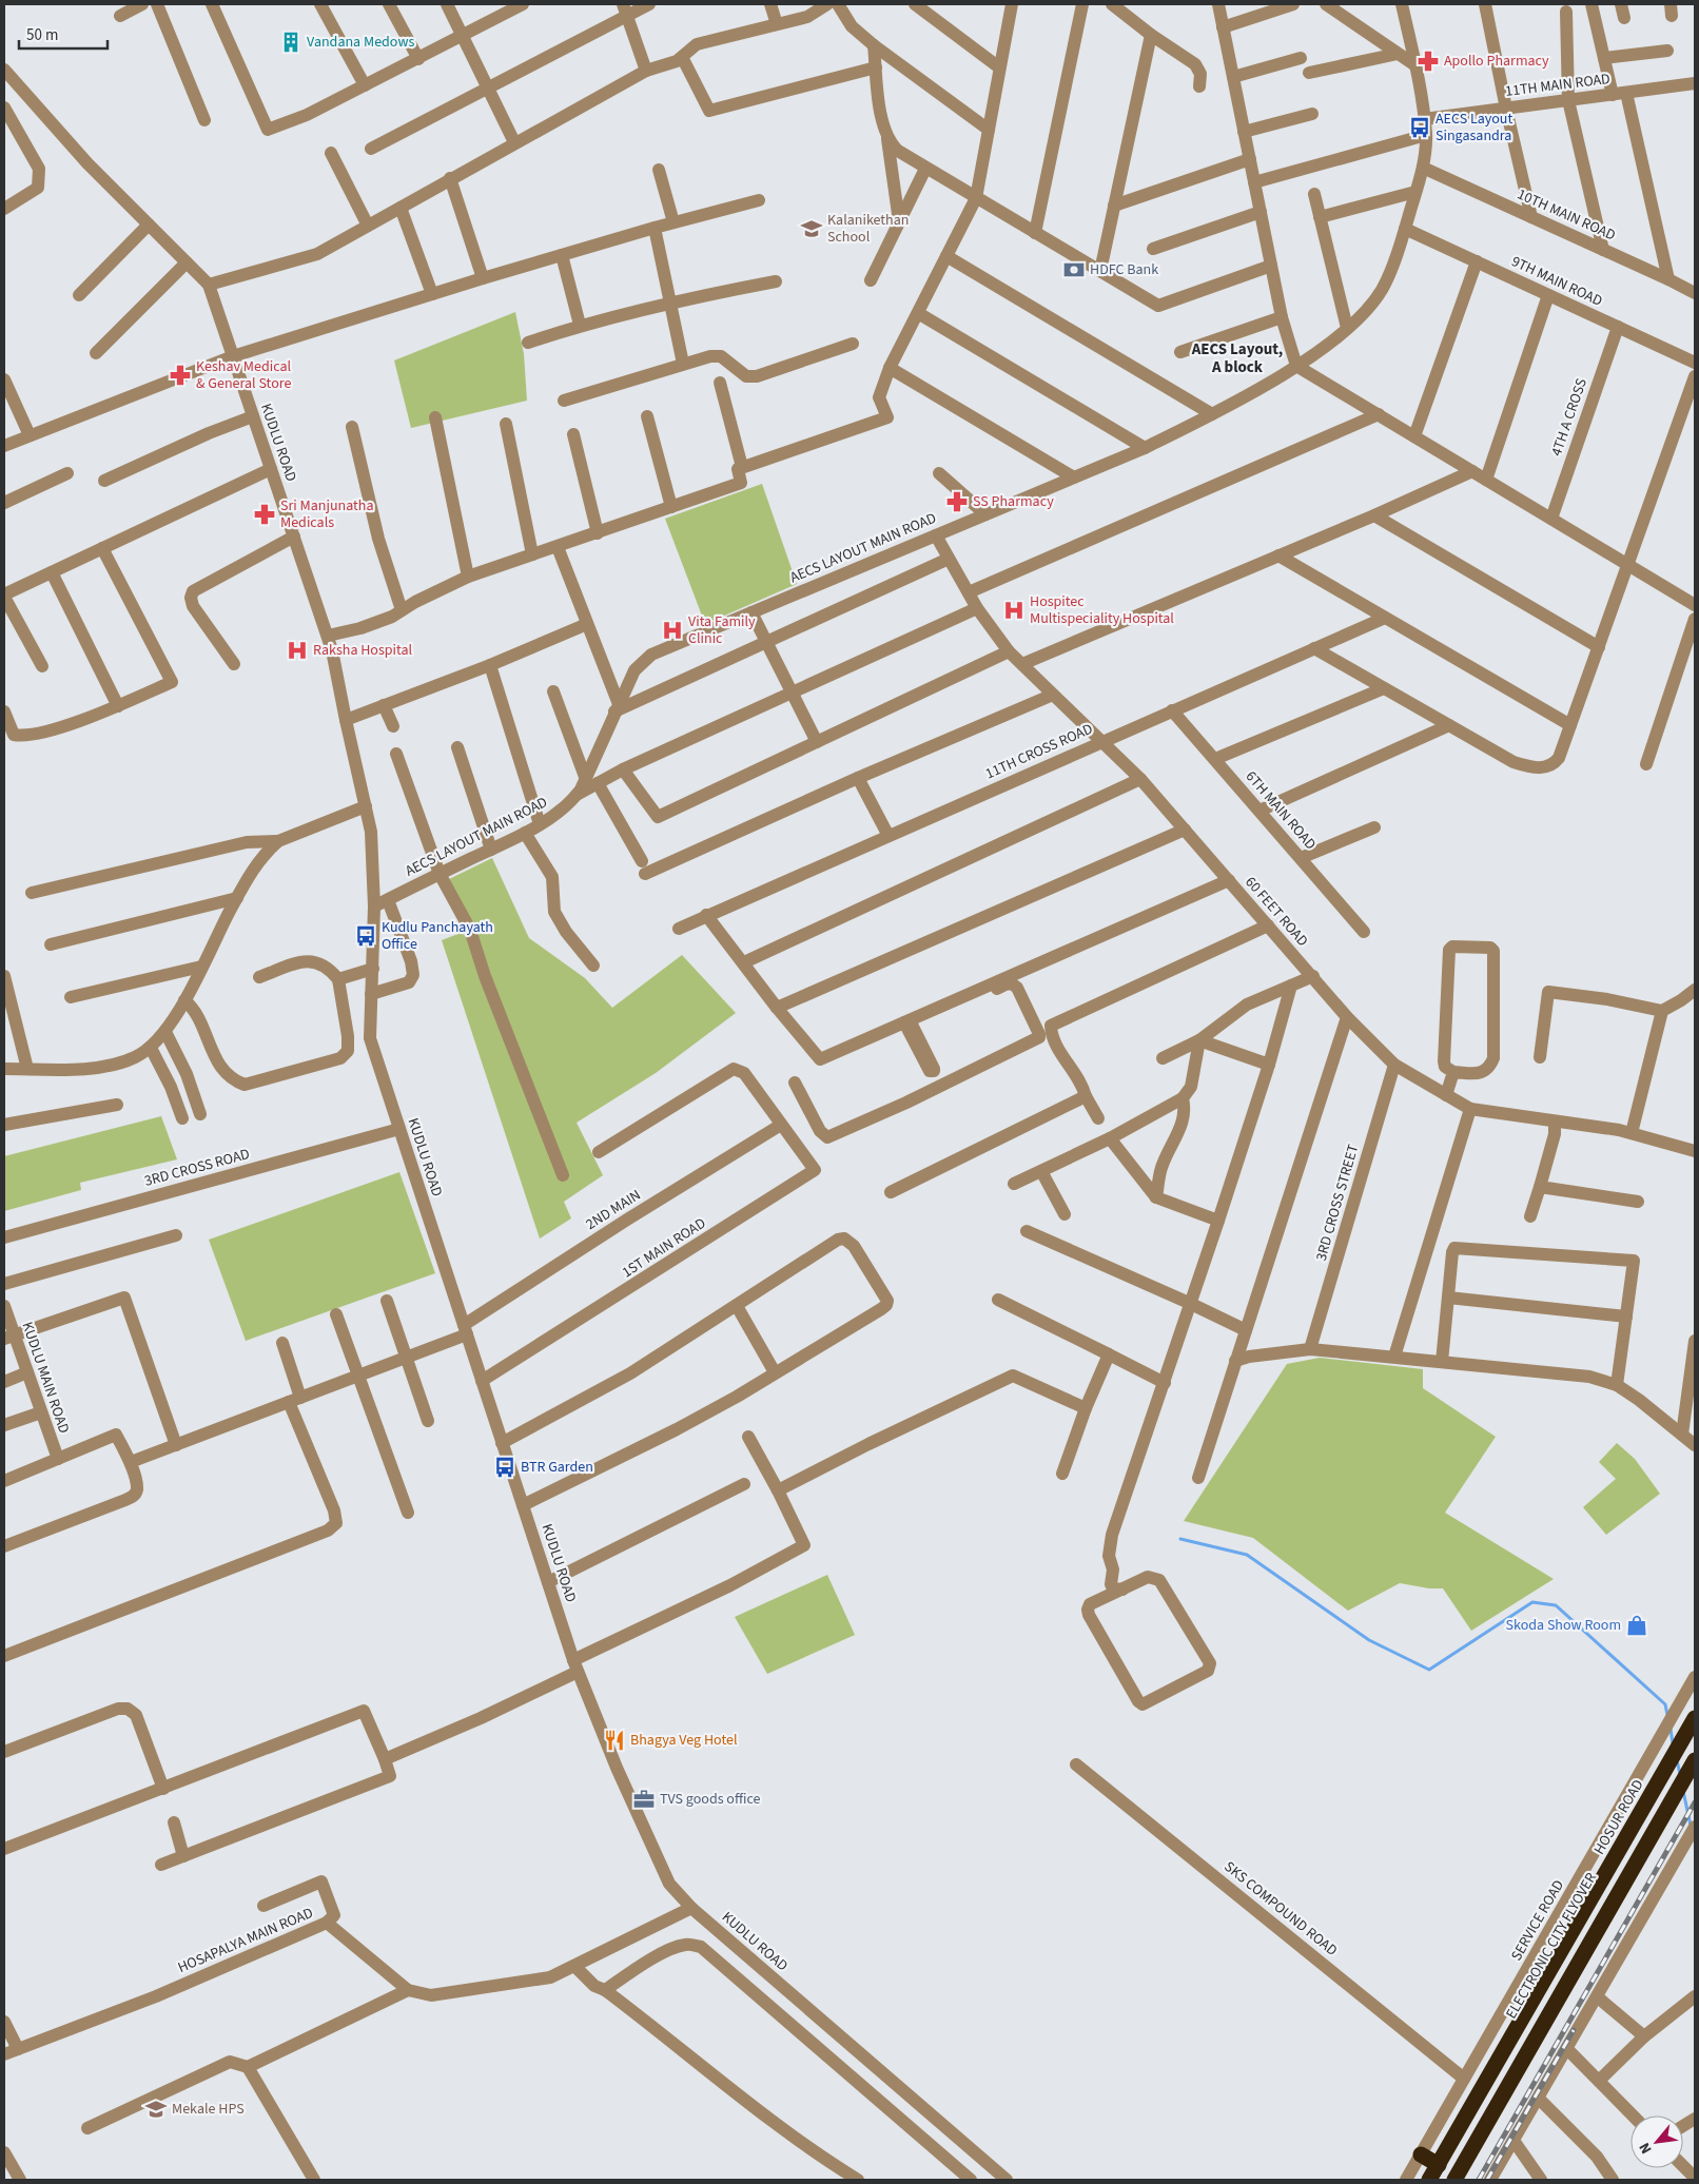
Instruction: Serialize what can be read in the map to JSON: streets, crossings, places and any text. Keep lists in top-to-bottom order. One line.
{"streets":{"highway":["HOSUR ROAD","ELECTRONIC CITY FLYOVER"],"street":["11TH MAIN ROAD","10TH MAIN ROAD","9TH MAIN ROAD","4TH A CROSS","KUDLU ROAD","AECS LAYOUT MAIN ROAD","11TH CROSS ROAD","6TH MAIN ROAD","60 FEET ROAD","3RD CROSS ROAD","3RD CROSS STREET","2ND MAIN","1ST MAIN ROAD","KUDLU MAIN ROAD","SKS COMPOUND ROAD","SERVICE ROAD","HOSAPALYA MAIN ROAD"]},"crossings":[["11TH MAIN ROAD","AECS LAYOUT MAIN ROAD"],["10TH MAIN ROAD","AECS LAYOUT MAIN ROAD"],["9TH MAIN ROAD","4TH A CROSS"],["9TH MAIN ROAD","AECS LAYOUT MAIN ROAD"],["KUDLU ROAD","AECS LAYOUT MAIN ROAD"],["KUDLU ROAD","3RD CROSS ROAD"],["KUDLU ROAD","2ND MAIN"],["KUDLU ROAD","1ST MAIN ROAD"],["KUDLU ROAD","HOSAPALYA MAIN ROAD"],["AECS LAYOUT MAIN ROAD","60 FEET ROAD"],["11TH CROSS ROAD","6TH MAIN ROAD"],["11TH CROSS ROAD","60 FEET ROAD"],["60 FEET ROAD","3RD CROSS STREET"],["2ND MAIN","1ST MAIN ROAD"],["HOSUR ROAD","ELECTRONIC CITY FLYOVER"],["SKS COMPOUND ROAD","SERVICE ROAD"]],"districts":["AECS Layout, A block"],"places":{"building":["Vandana Medows"],"pharmacy":["Apollo Pharmacy","Keshav Medical & General Store","SS Pharmacy","Sri Manjunatha Medicals"],"bus stop":["AECS Layout Singasandra","Kudlu Panchayath Office","BTR Garden"],"school or university":["Kalanikethan School","Mekale HPS"],"bank":["HDFC Bank"],"hospital":["Hospitec Multispeciality Hospital","Vita Family Clinic","Raksha Hospital"],"shop":["Skoda Show Room"],"restaurant":["Bhagya Veg Hotel"],"office":["TVS goods office"]},"scale_bar":"50 m","north":"bottom left"}
